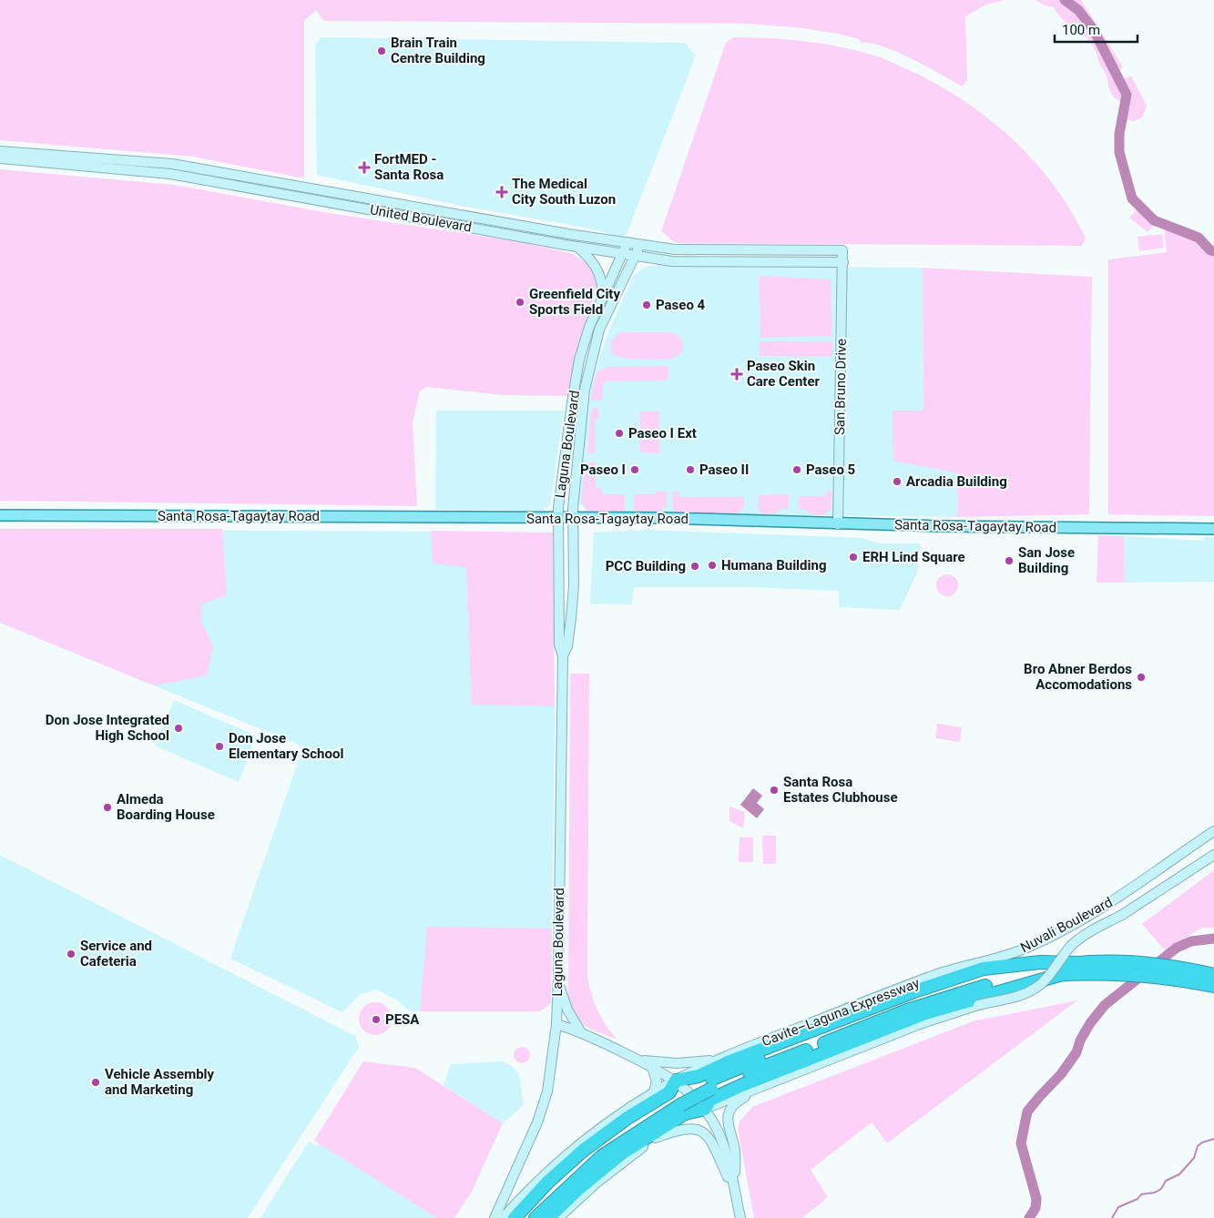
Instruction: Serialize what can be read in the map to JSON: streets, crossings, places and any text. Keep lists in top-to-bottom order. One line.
{"streets":{"highway":["Cavite–Laguna Expressway"],"main road":["United Boulevard","San Bruno Drive","Laguna Boulevard","Santa Rosa-Tagaytay Road","Nuvali Boulevard"]},"crossings":[["United Boulevard","San Bruno Drive"],["United Boulevard","Laguna Boulevard"],["San Bruno Drive","Santa Rosa-Tagaytay Road"],["Laguna Boulevard","Santa Rosa-Tagaytay Road"]],"places":{"other":["Brain Train Centre Building","Greenfield City Sports Field","Paseo 4","Paseo I Ext","Paseo I","Paseo II","Paseo 5","Arcadia Building","ERH Lind Square","San Jose Building","Humana Building","PCC Building","Bro Abner Berdos Accomodations","Don Jose Integrated High School","Don Jose Elementary School","Santa Rosa Estates Clubhouse","Almeda Boarding House","Service and Cafeteria","PESA","Vehicle Assembly and Marketing"],"health":["FortMED - Santa Rosa","The Medical City South Luzon","Paseo Skin Care Center"]},"scale_bar":"100 m"}
